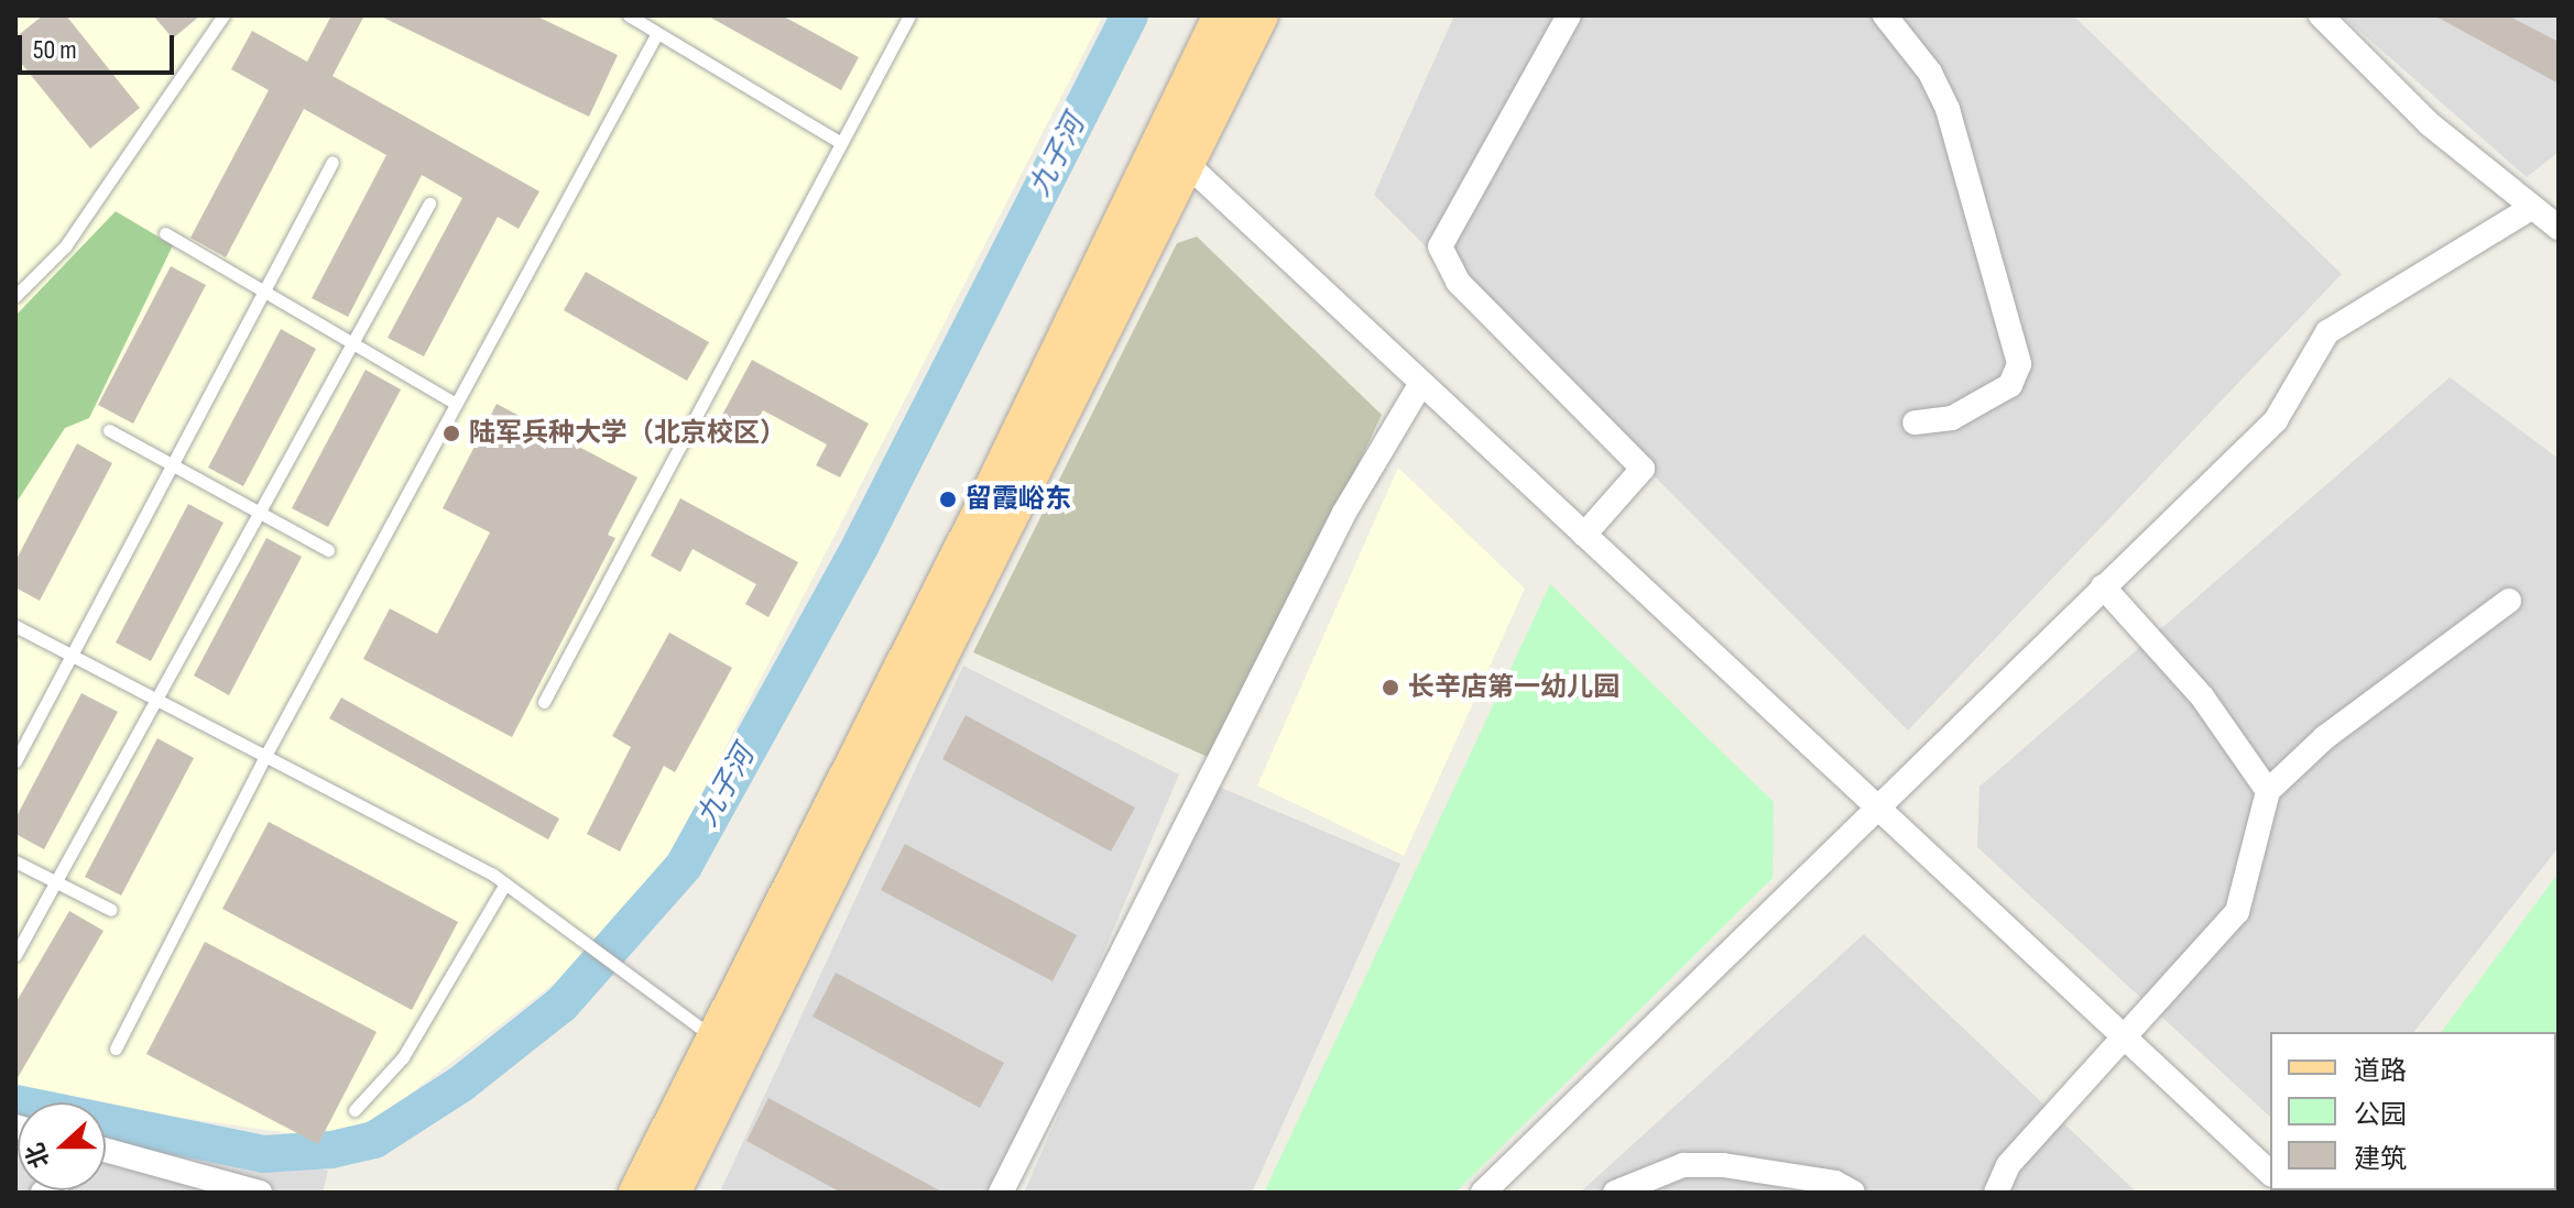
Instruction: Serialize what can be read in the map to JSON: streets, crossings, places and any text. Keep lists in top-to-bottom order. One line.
{"water":["九子河"],"places":["陆军兵种大学（北京校区）","留霞峪东","长辛店第一幼儿园"],"legend":["道路","公园","建筑"],"scale_bar":"50 m","north":"left"}
